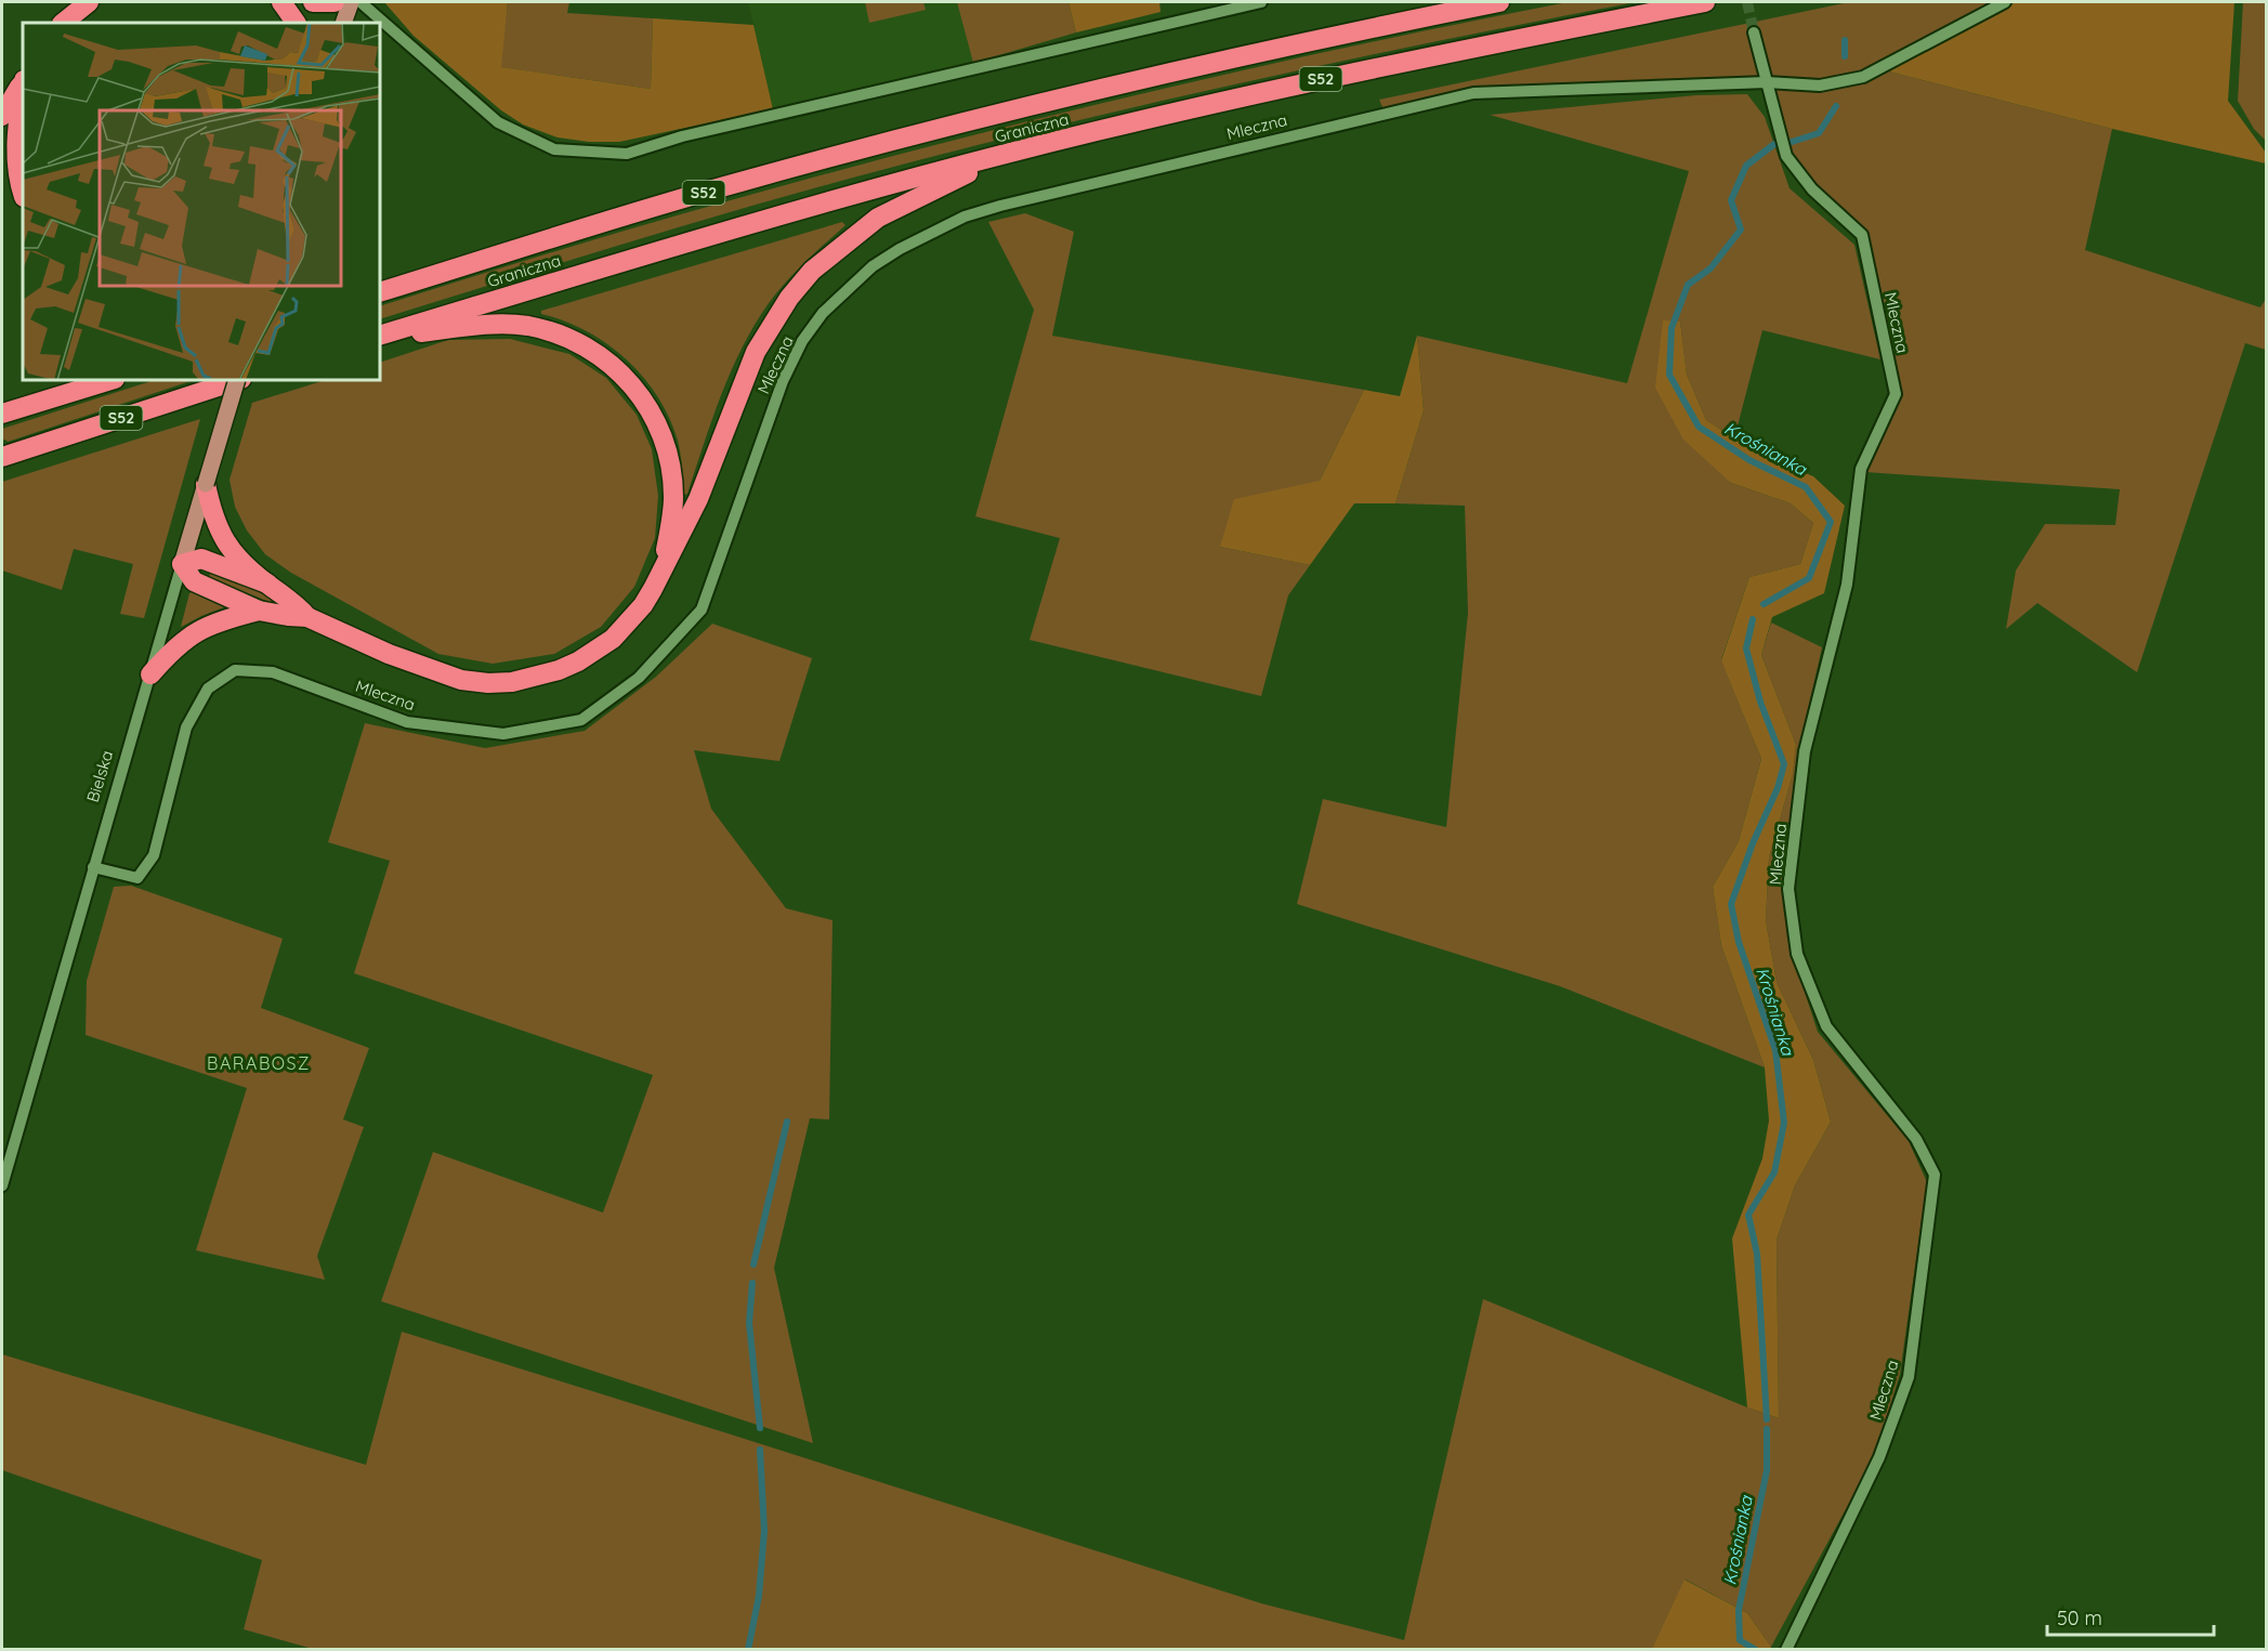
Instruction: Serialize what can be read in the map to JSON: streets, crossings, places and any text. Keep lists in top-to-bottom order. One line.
{"streets":{"highway":["S52","Graniczna"],"main road":["Bielska"],"street":["Mleczna"]},"crossings":[["Mleczna","Bielska"]],"districts":["BARABOSZ"],"water":["Krośnianka"],"scale_bar":"50 m"}
